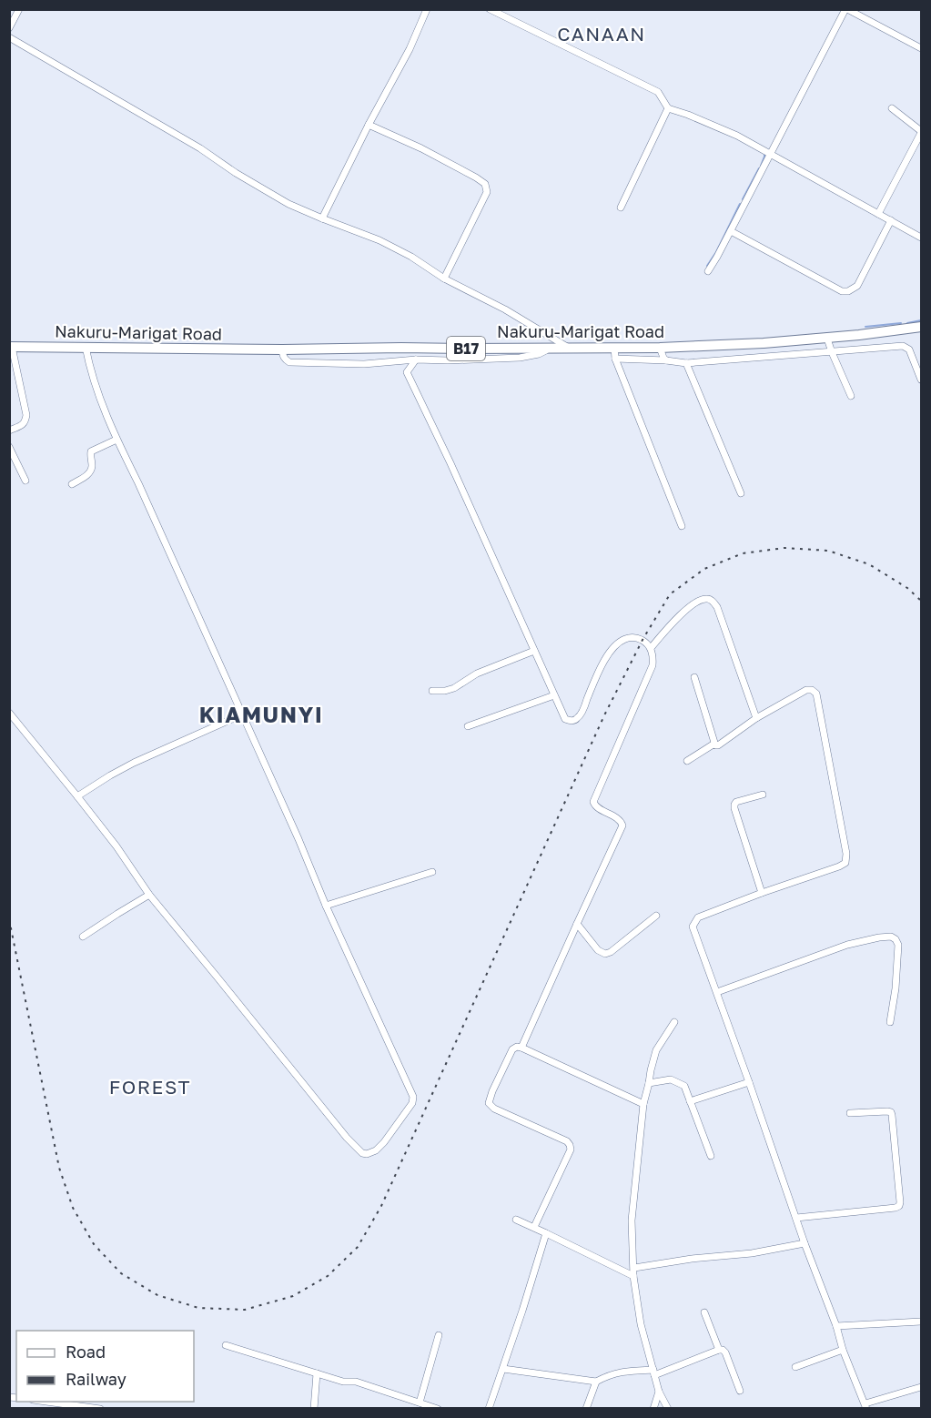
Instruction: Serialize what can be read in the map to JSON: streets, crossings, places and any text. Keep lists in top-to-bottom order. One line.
{"streets":{"main road":["Nakuru-Marigat Road","B17"]},"districts":["CANAAN","KIAMUNYI","FOREST"],"legend":["Road","Railway"]}
